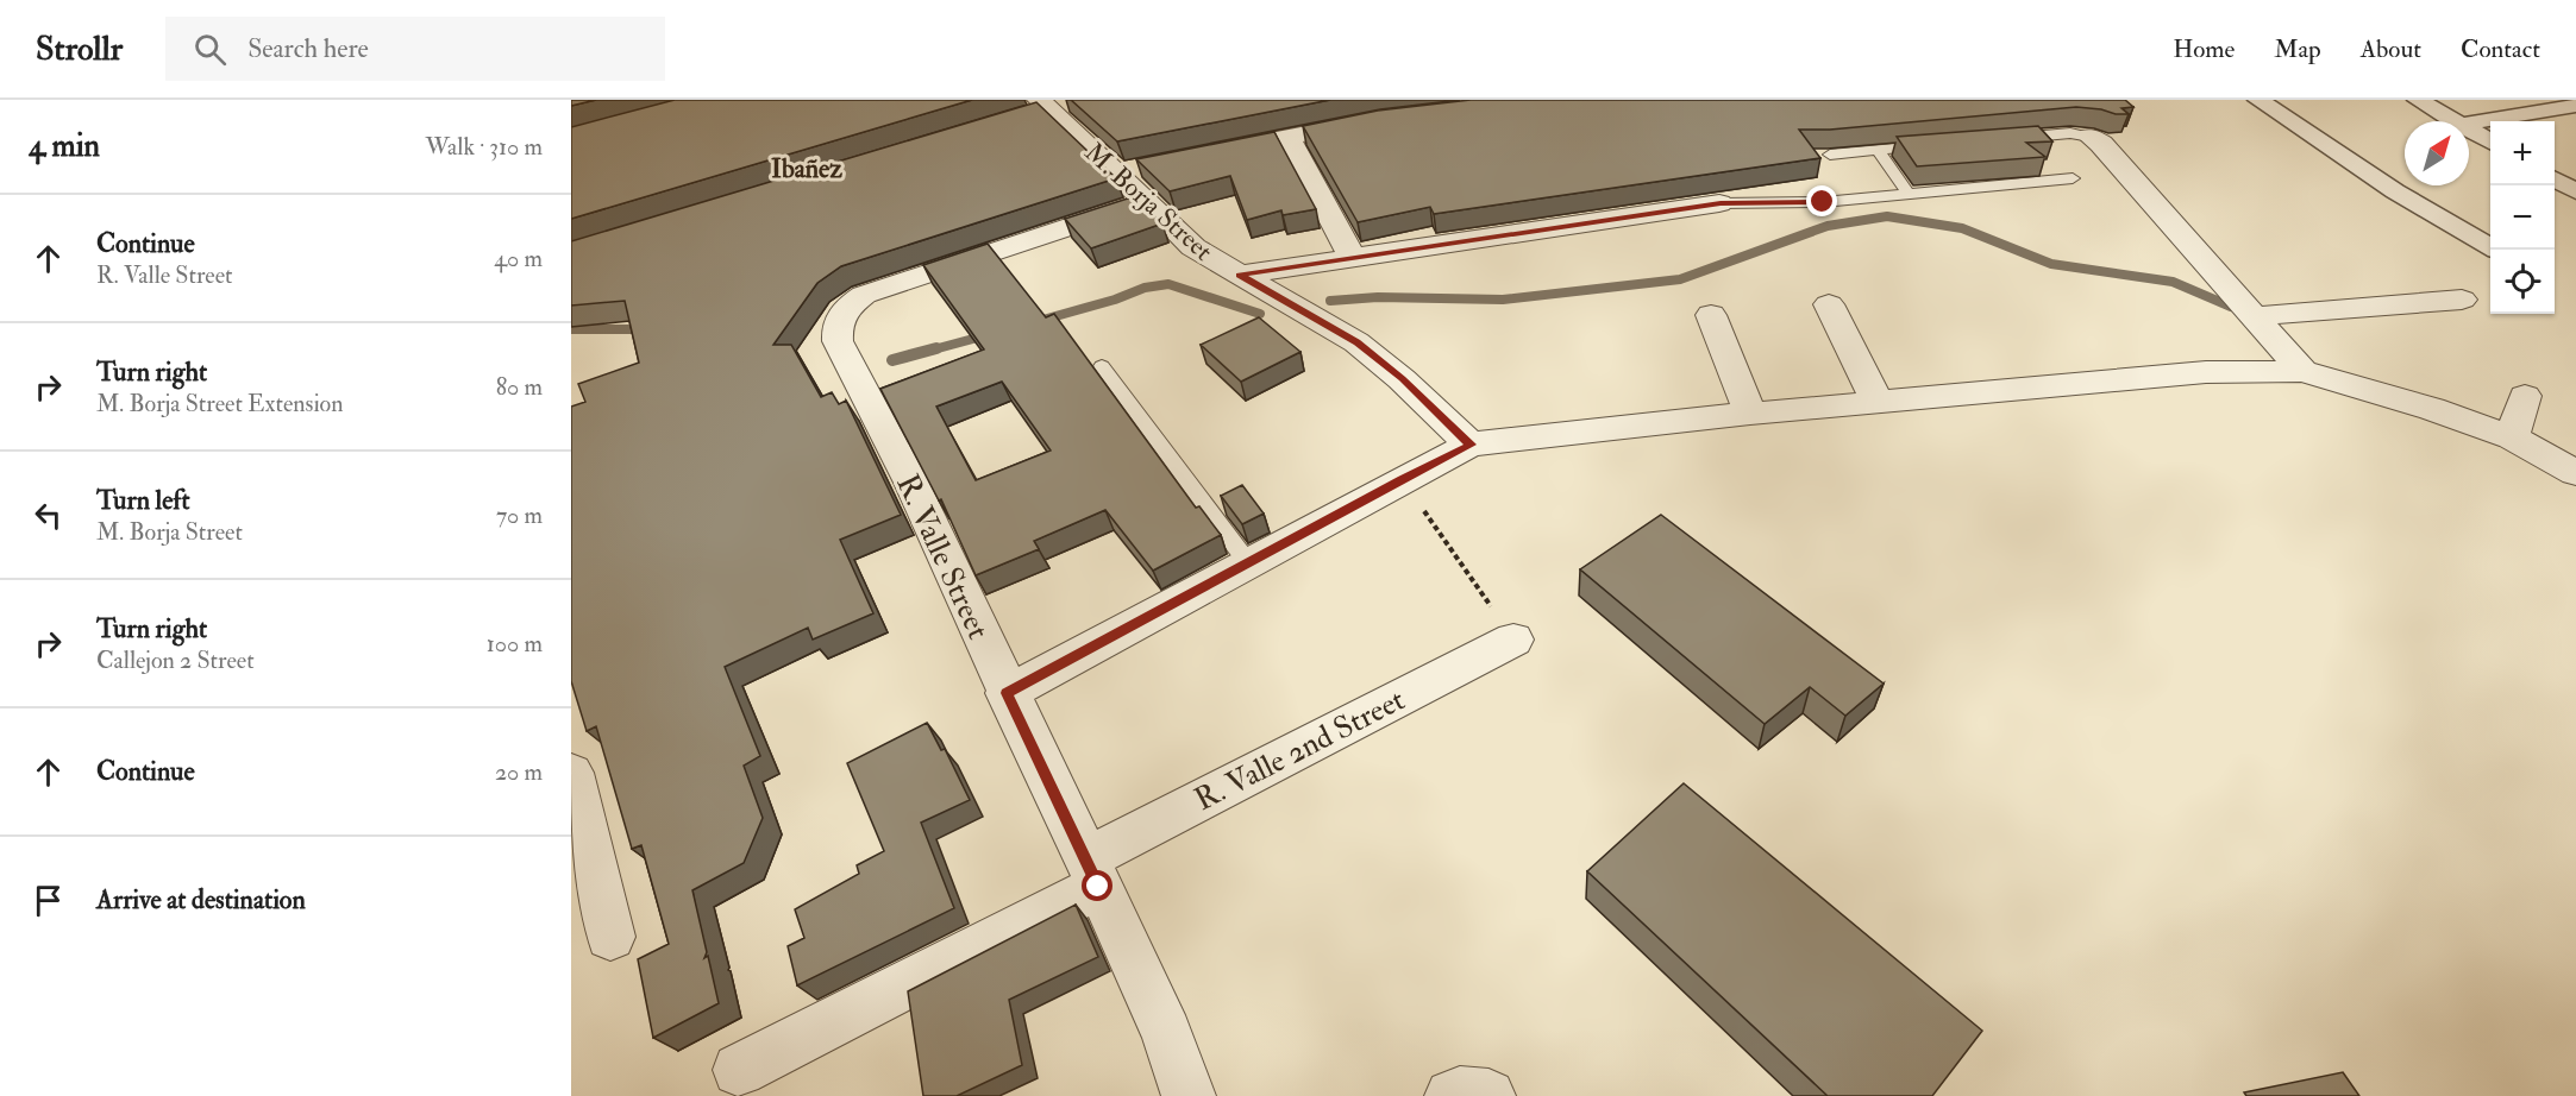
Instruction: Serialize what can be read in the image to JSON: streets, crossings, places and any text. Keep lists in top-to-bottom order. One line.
{"streets":{"street":["M. Borja Street","R. Valle Street","R. Valle 2nd Street"]},"crossings":[["M. Borja Street","R. Valle Street"],["R. Valle Street","R. Valle 2nd Street"]],"districts":["Ibañez"],"north":"top right","page":{"header":"Strollr","search":"Search here","nav":["Home","Map","About","Contact"],"heading":["4 min","Walk · 310 m"],"map_buttons":["+","−"],"list":[["Continue","R. Valle Street","40 m"],["Turn right","M. Borja Street Extension","80 m"],["Turn left","M. Borja Street","70 m"],["Turn right","Callejon 2 Street","100 m"],["Continue","20 m"],"Arrive at destination"]}}
